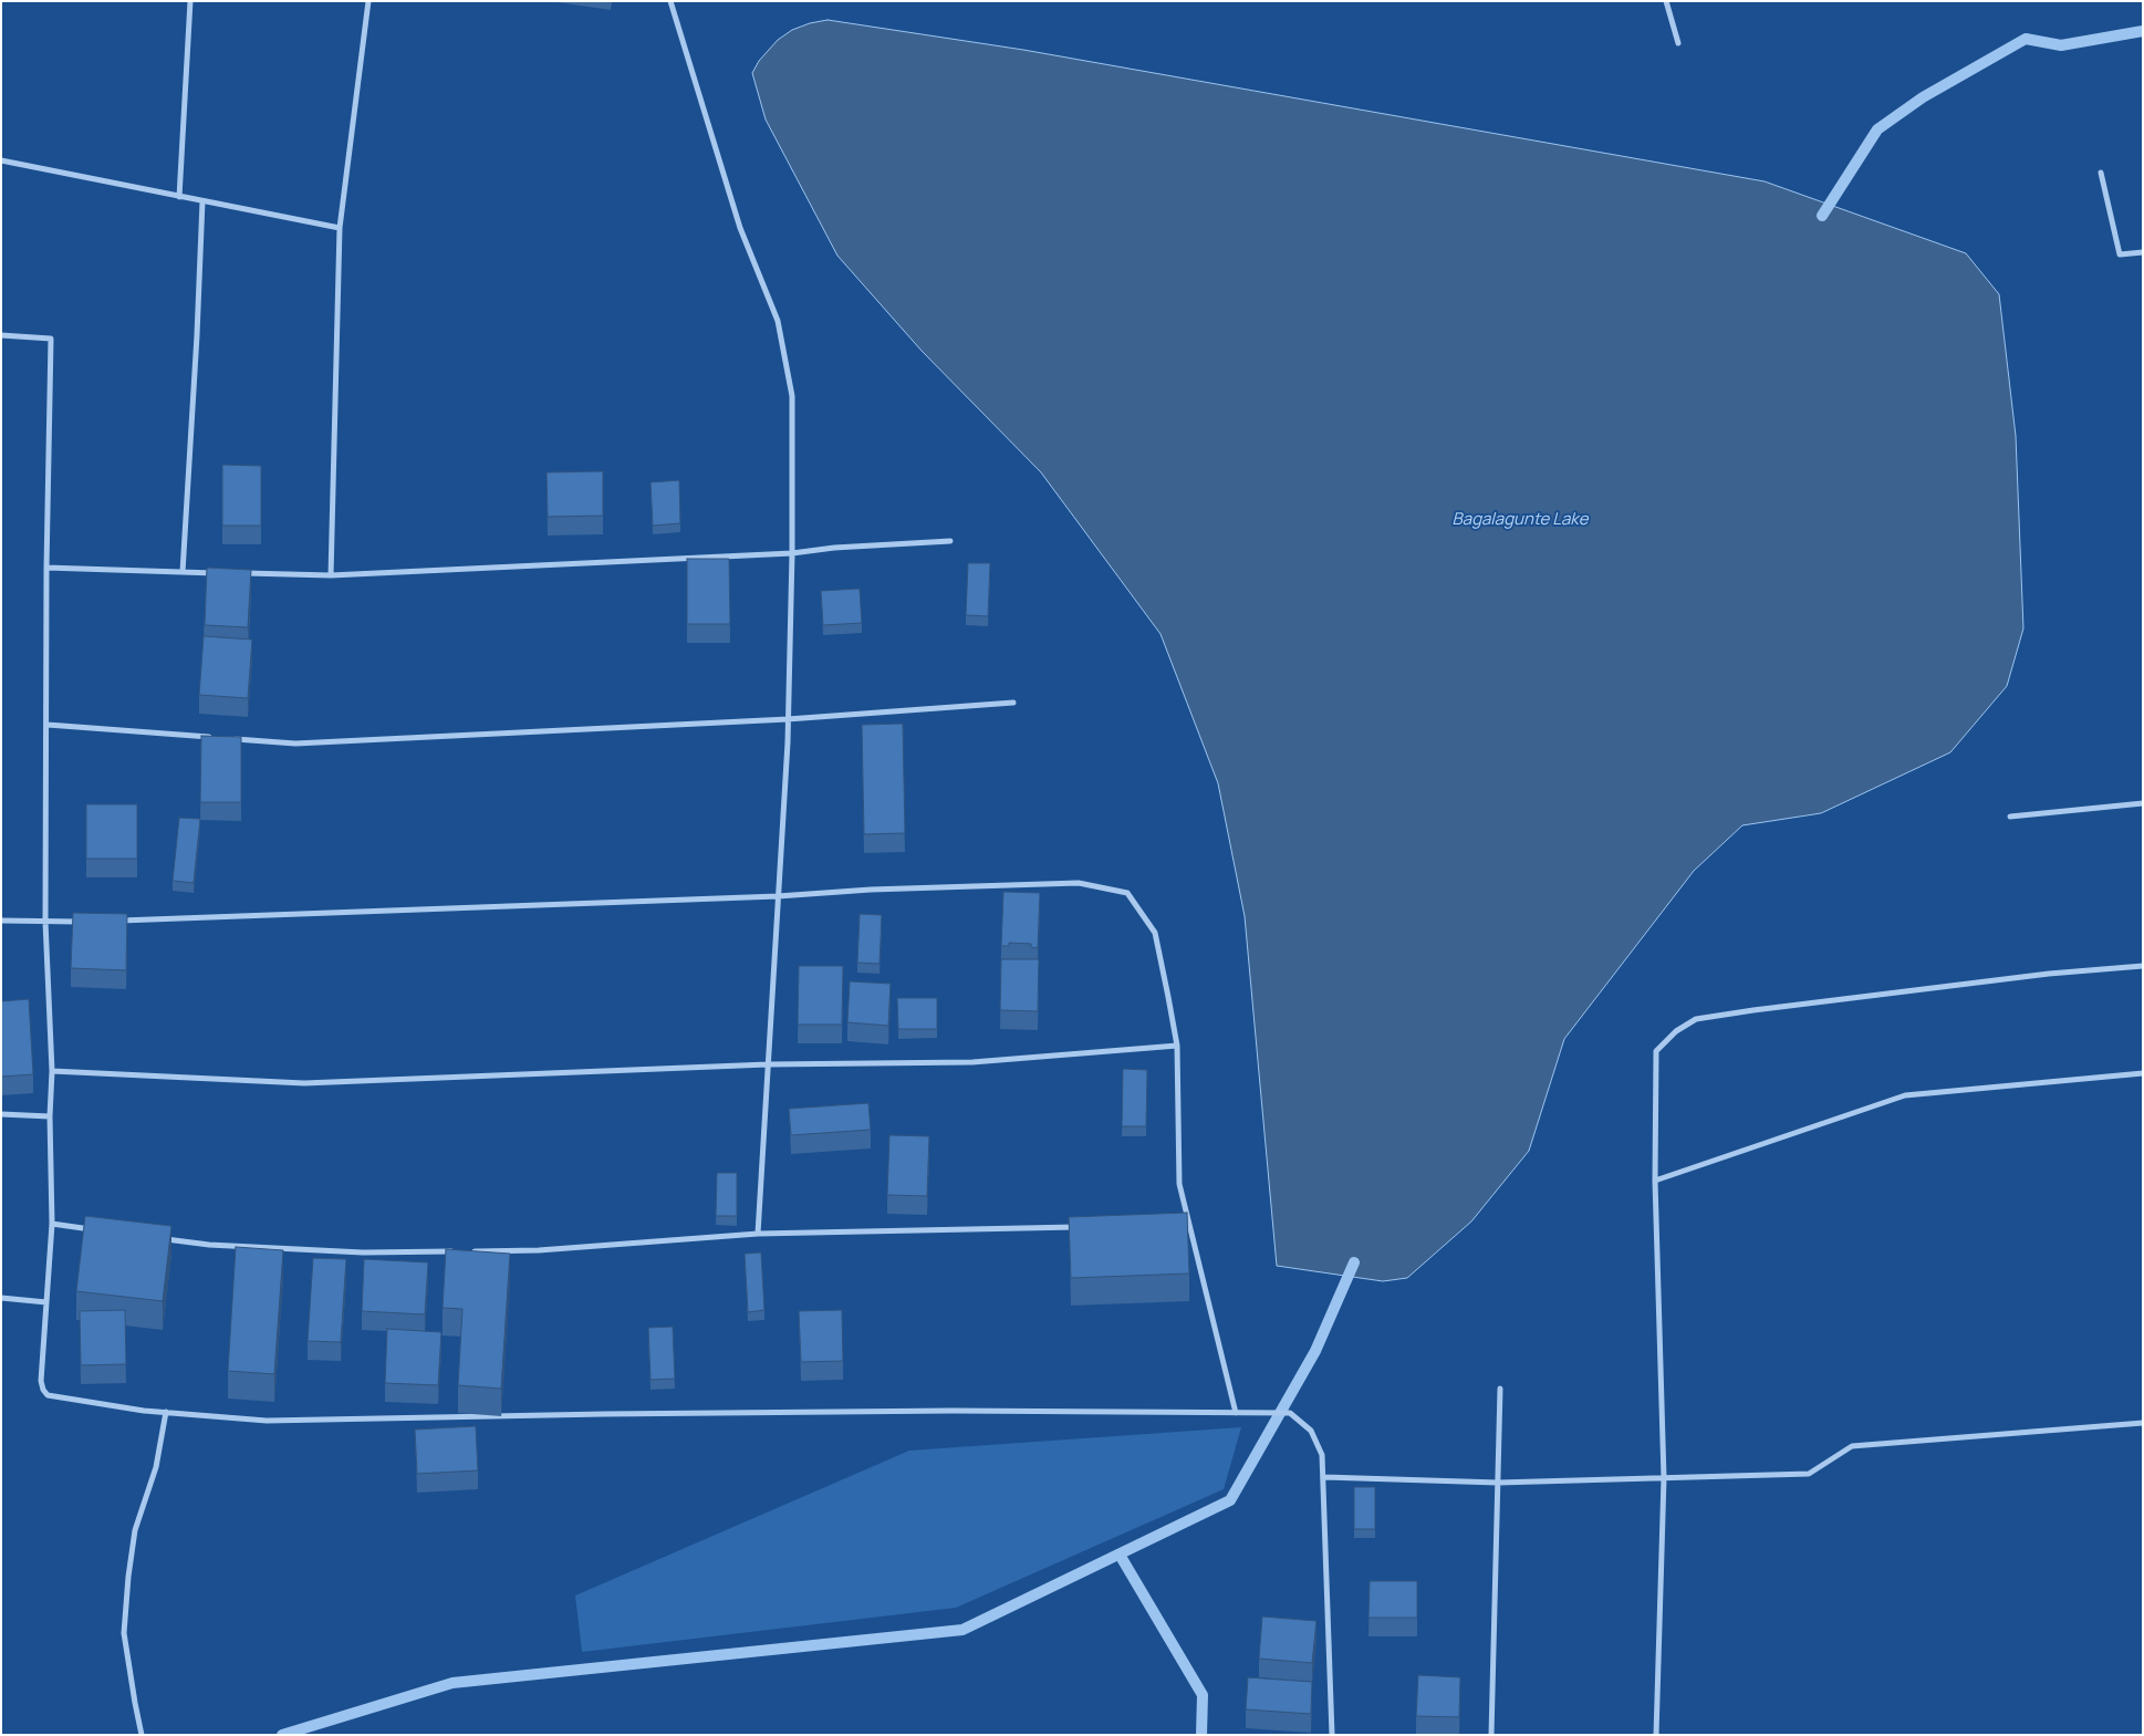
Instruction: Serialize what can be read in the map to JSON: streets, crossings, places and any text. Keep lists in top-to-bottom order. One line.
{"water":["Bagalagunte Lake"]}
